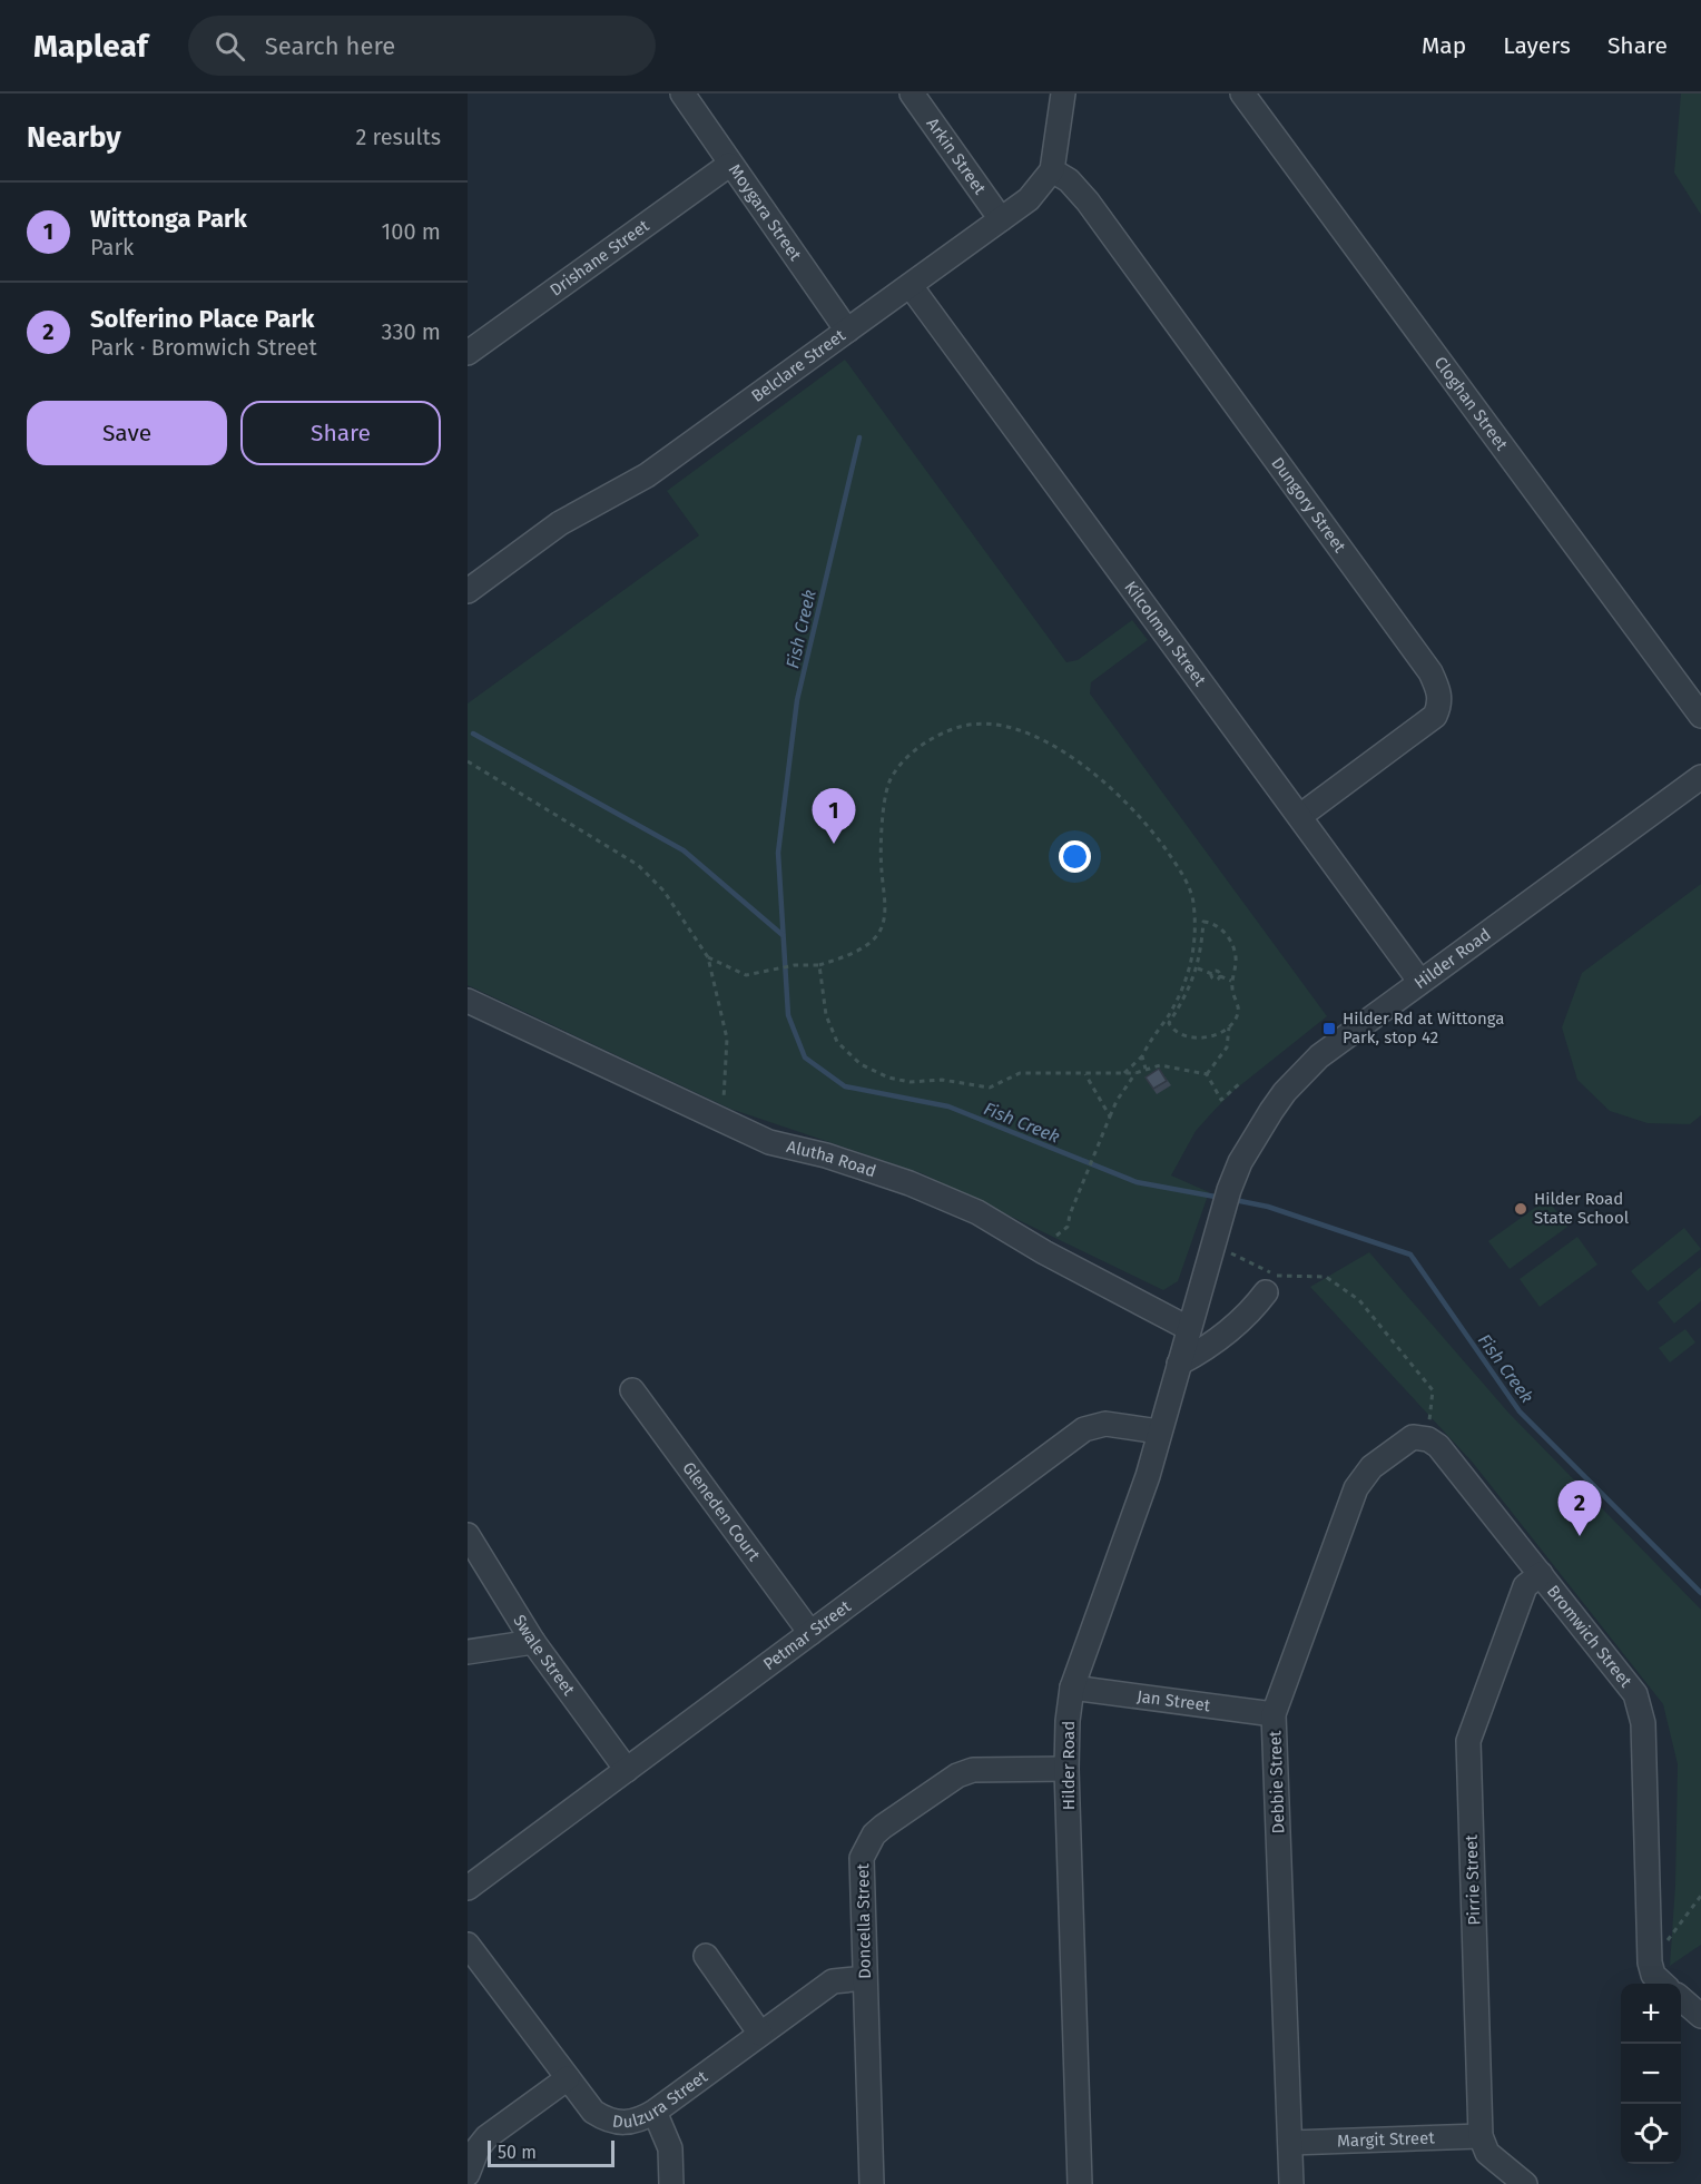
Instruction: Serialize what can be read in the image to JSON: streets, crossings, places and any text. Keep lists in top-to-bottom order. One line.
{"streets":{"street":["Arkin Street","Moygara Street","Drishane Street","Belclare Street","Cloghan Street","Dungory Street","Kilcolman Street","Hilder Road","Alutha Road","Gleneden Court","Petmar Street","Bromwich Street","Swale Street","Jan Street","Debbie Street","Pirrie Street","Doncella Street","Dulzura Street","Margit Street"]},"crossings":[["Arkin Street","Belclare Street"],["Moygara Street","Drishane Street"],["Moygara Street","Belclare Street"],["Belclare Street","Dungory Street"],["Belclare Street","Kilcolman Street"],["Dungory Street","Kilcolman Street"],["Kilcolman Street","Hilder Road"],["Hilder Road","Alutha Road"],["Hilder Road","Petmar Street"],["Hilder Road","Jan Street"],["Hilder Road","Doncella Street"],["Gleneden Court","Petmar Street"],["Petmar Street","Swale Street"],["Bromwich Street","Debbie Street"],["Bromwich Street","Pirrie Street"],["Jan Street","Debbie Street"],["Debbie Street","Margit Street"],["Pirrie Street","Margit Street"],["Doncella Street","Dulzura Street"]],"water":["Fish Creek"],"places":{"transit":["Hilder Rd at Wittonga Park, stop 42"],"other":["Hilder Road State School"]},"scale_bar":"50 m","page":{"header":"Mapleaf","search":"Search here","nav":["Map","Layers","Share"],"heading":["Nearby","2 results"],"list":[{"mark":"1","name":"Wittonga Park","note":"Park","value":"100 m"},{"mark":"2","name":"Solferino Place Park","note":"Park · Bromwich Street","value":"330 m"}],"buttons":["Save","Share"],"pins":["1","2"],"map_buttons":["+","−"],"scale":"50 m"}}
